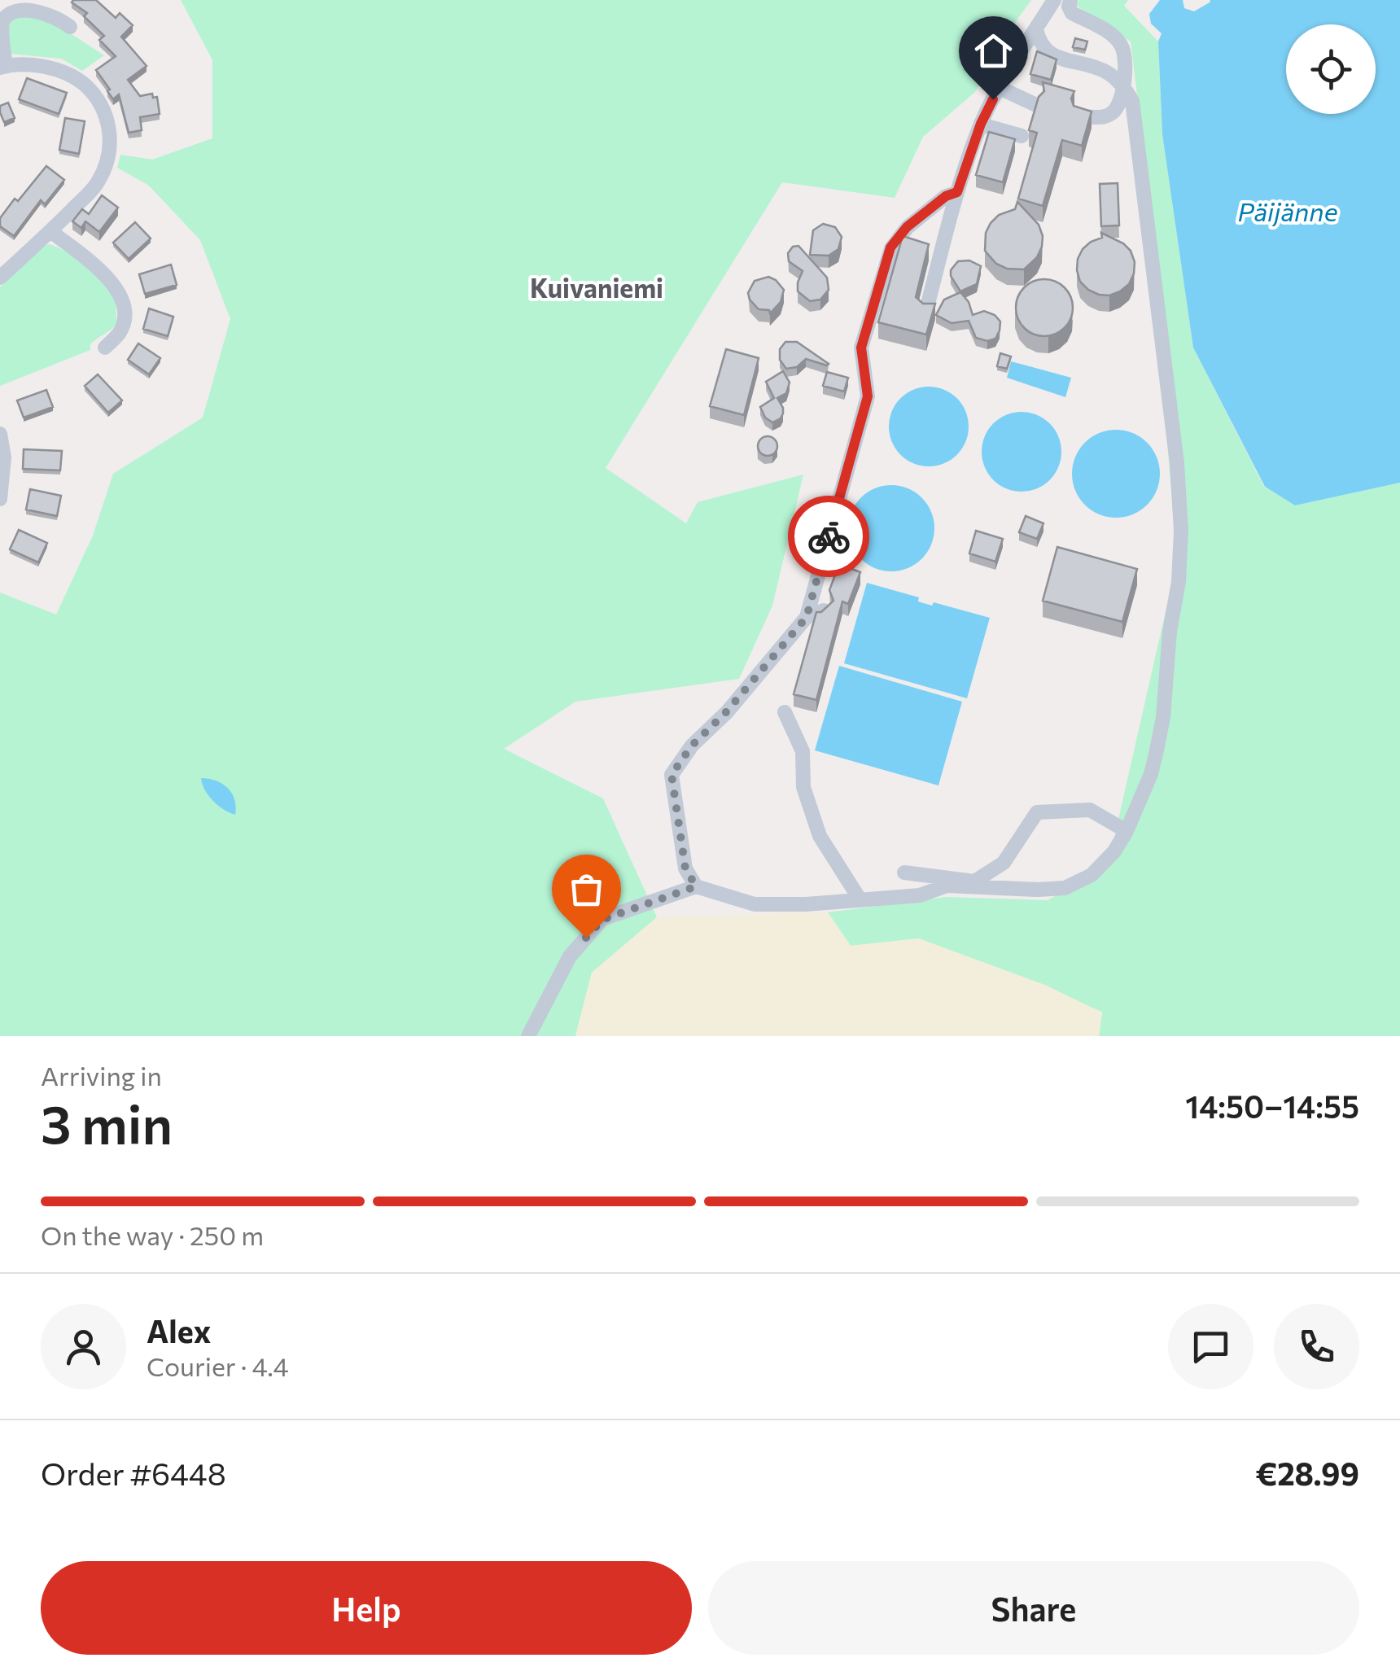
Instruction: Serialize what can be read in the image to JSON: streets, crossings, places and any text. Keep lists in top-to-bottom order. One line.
{"districts":["Kuivaniemi"],"water":["Päijänne"],"page":{"heading":["3 min","Arriving in","14:50–14:55"],"panel":["Alex","Courier · 4.4","Order #6448","€28.99"],"bar":"On the way · 250 m","buttons":["Help","Share"]}}
